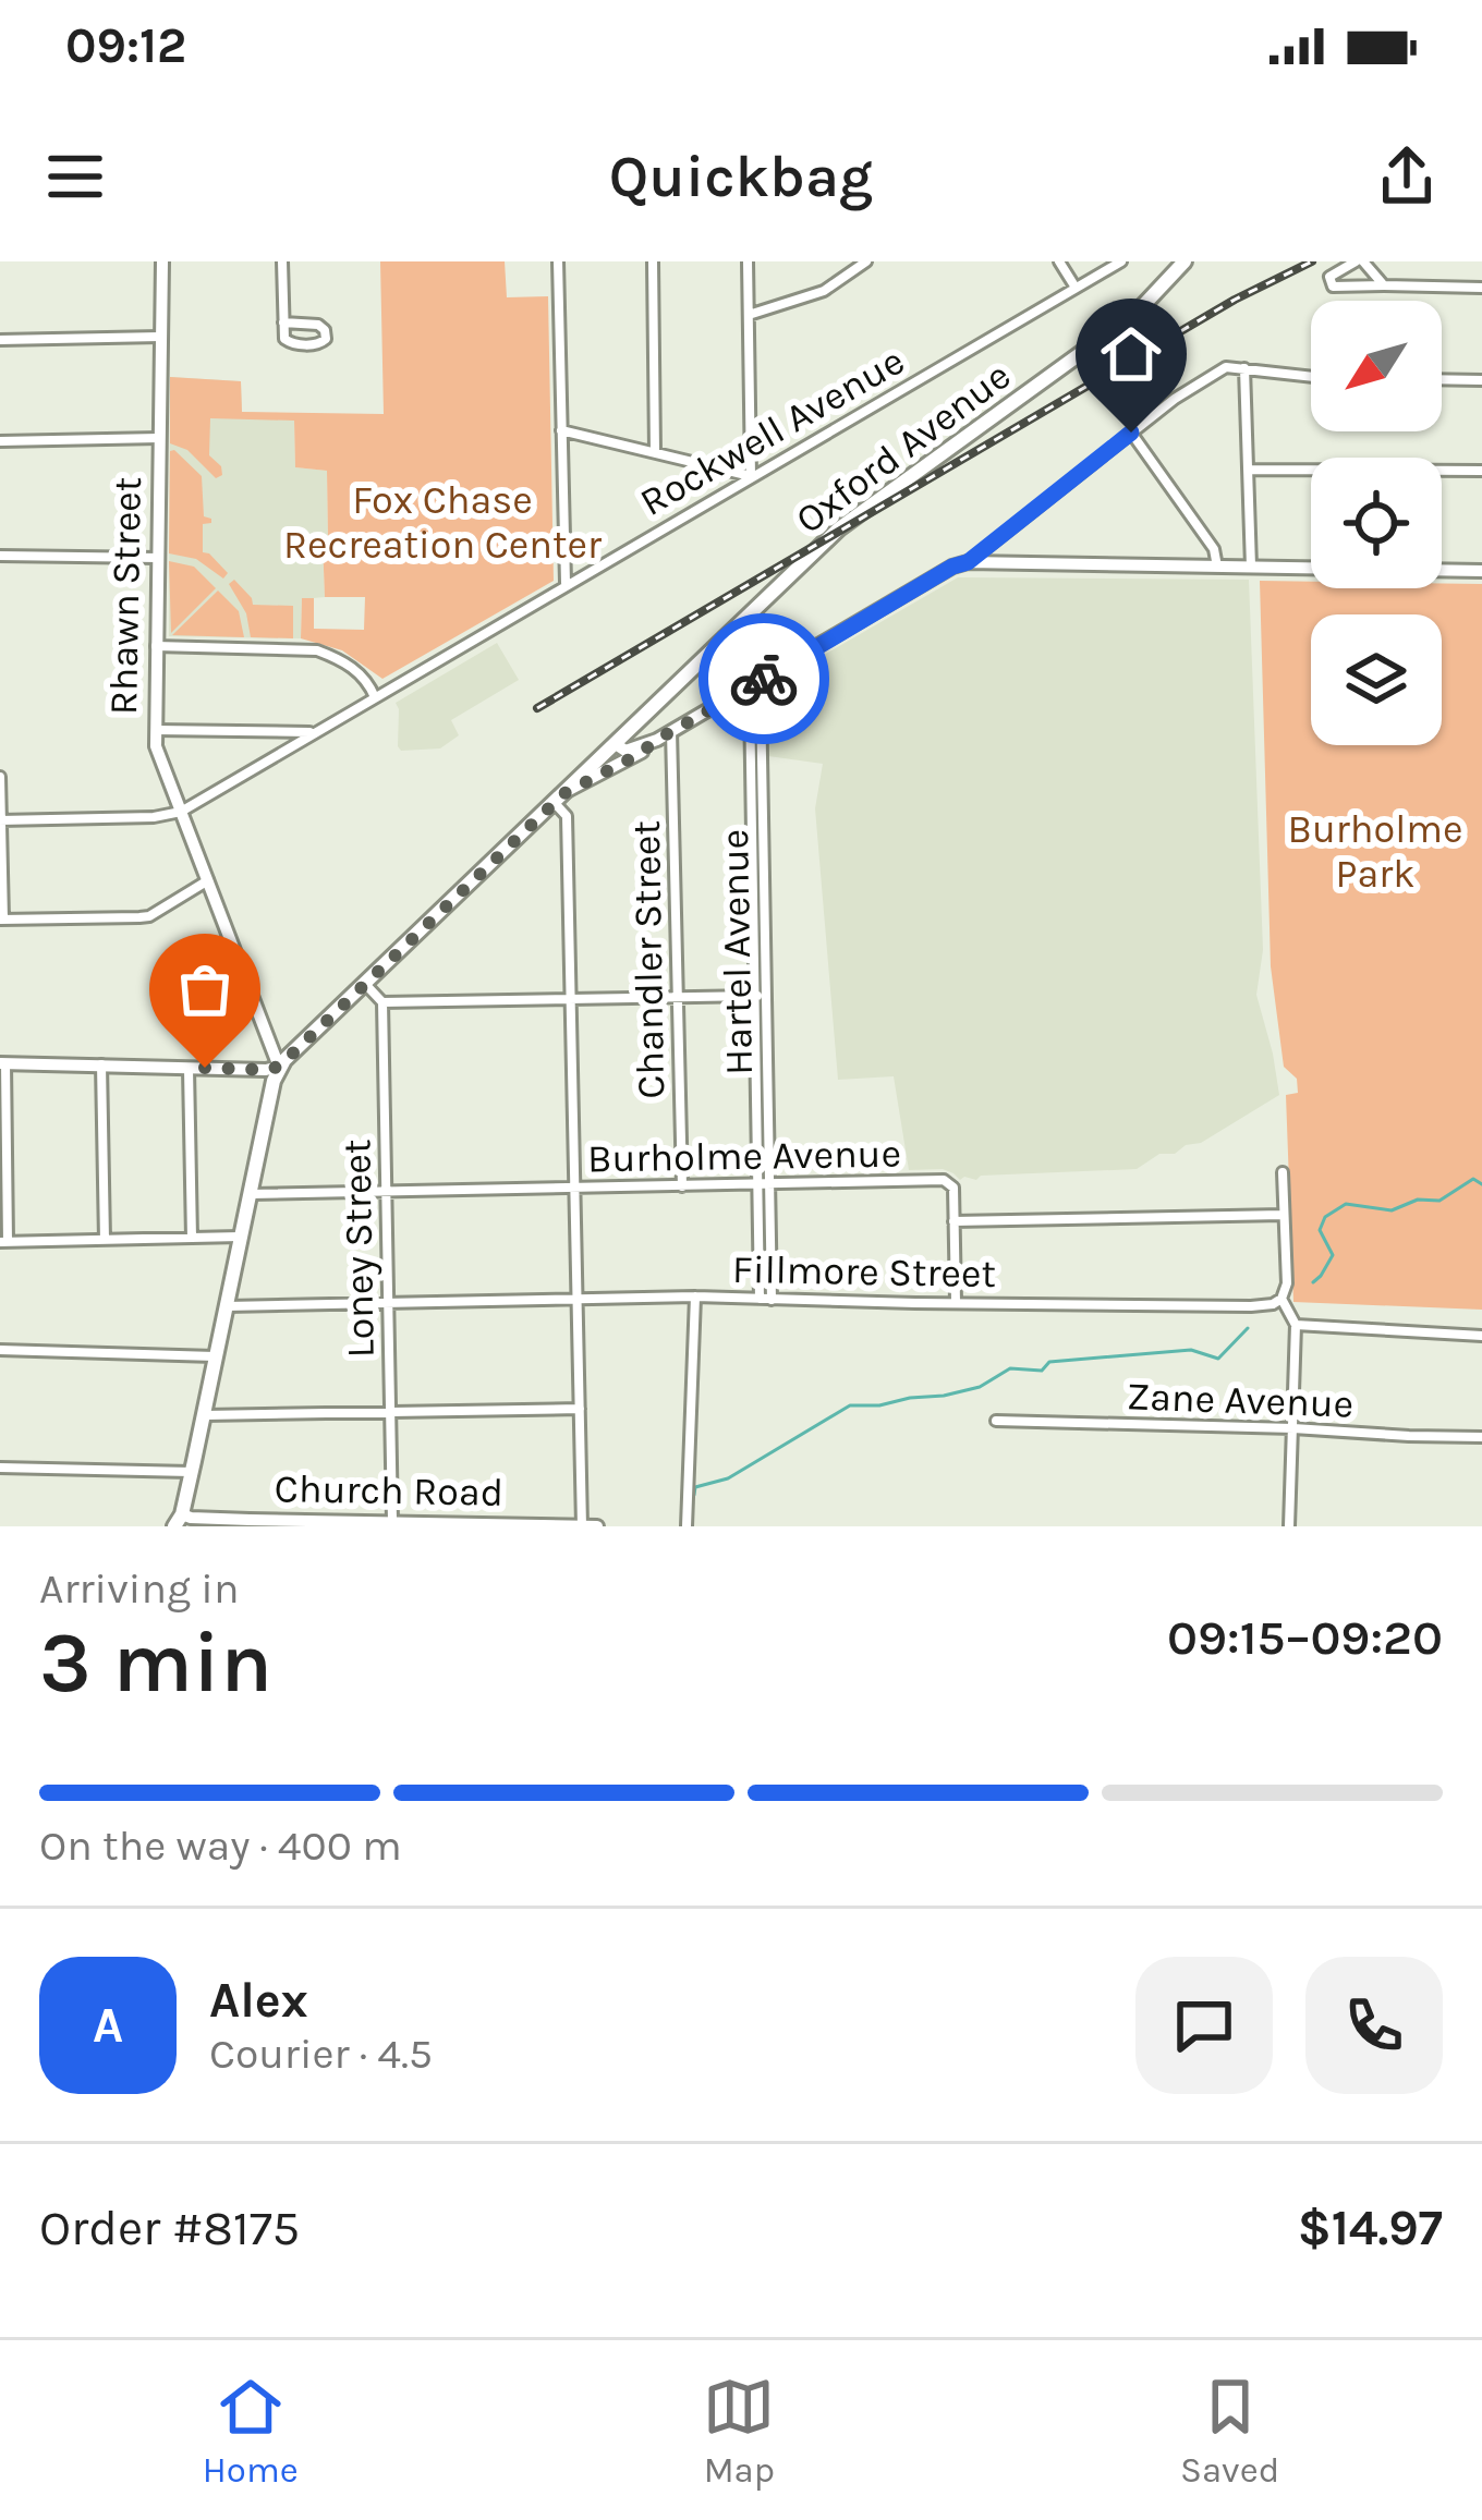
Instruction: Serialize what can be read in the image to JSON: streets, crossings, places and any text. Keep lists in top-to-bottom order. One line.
{"streets":{"main road":["Oxford Avenue","Rhawn Street","Church Road"],"street":["Rockwell Avenue","Hartel Avenue","Chandler Street","Burholme Avenue","Loney Street","Fillmore Street","Zane Avenue"]},"crossings":[["Rockwell Avenue","Rhawn Street"],["Oxford Avenue","Rhawn Street"],["Oxford Avenue","Hartel Avenue"],["Hartel Avenue","Burholme Avenue"],["Hartel Avenue","Fillmore Street"],["Chandler Street","Burholme Avenue"],["Burholme Avenue","Loney Street"],["Loney Street","Fillmore Street"],["Loney Street","Church Road"]],"parks":["Fox Chase Recreation Center","Burholme Park"],"north":"bottom left","page":{"status":"09:12","header":"Quickbag","heading":["3 min","Arriving in","09:15–09:20"],"panel":["Alex","Courier · 4.5","Order #8175","$14.97"],"bar":"On the way · 400 m","round":"A","tabs":["Home","Map","Saved"]}}
